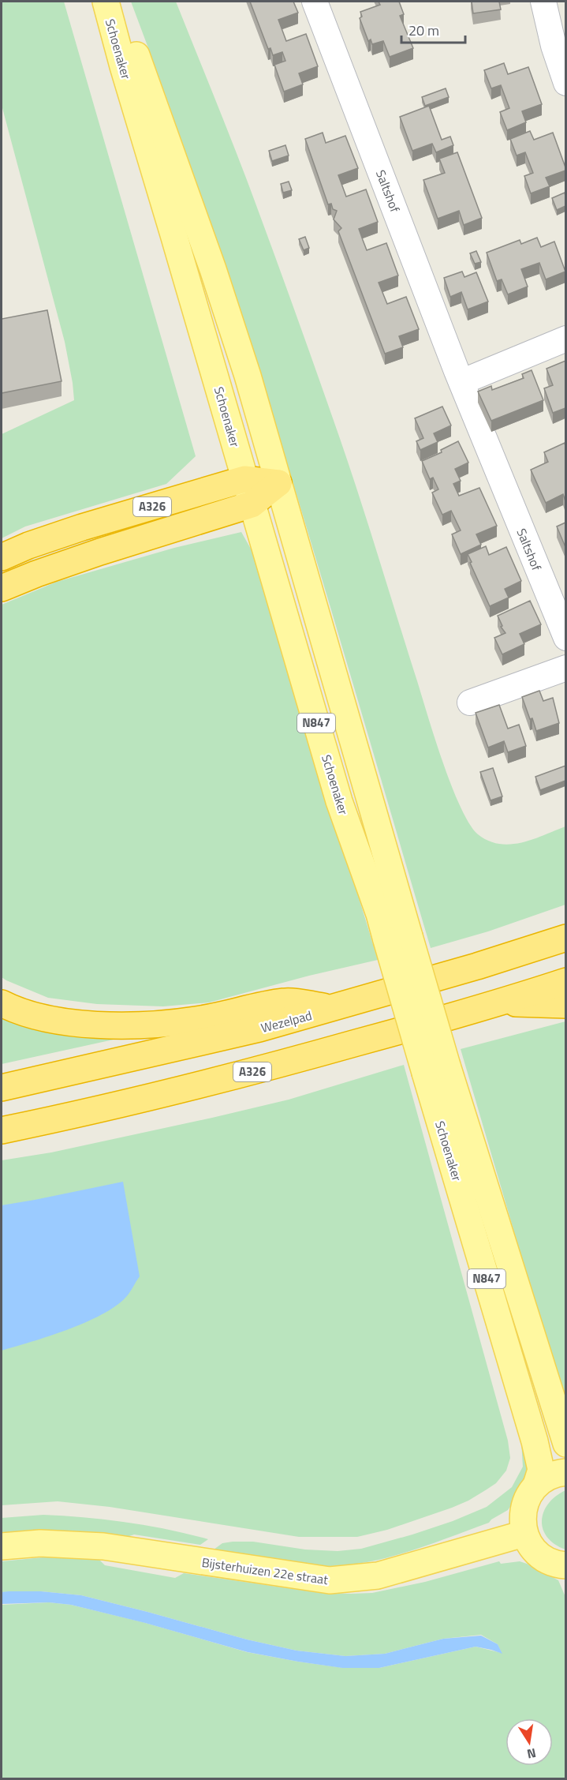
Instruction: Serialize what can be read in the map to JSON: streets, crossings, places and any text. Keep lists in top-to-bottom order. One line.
{"streets":{"highway":["A326","Wezelpad"],"main road":["Schoenaker","N847","Bijsterhuizen 22e straat"],"street":["Saltshof"]},"crossings":[["Schoenaker","A326"],["Schoenaker","N847"],["N847","Bijsterhuizen 22e straat"]],"scale_bar":"20 m","north":"bottom"}
